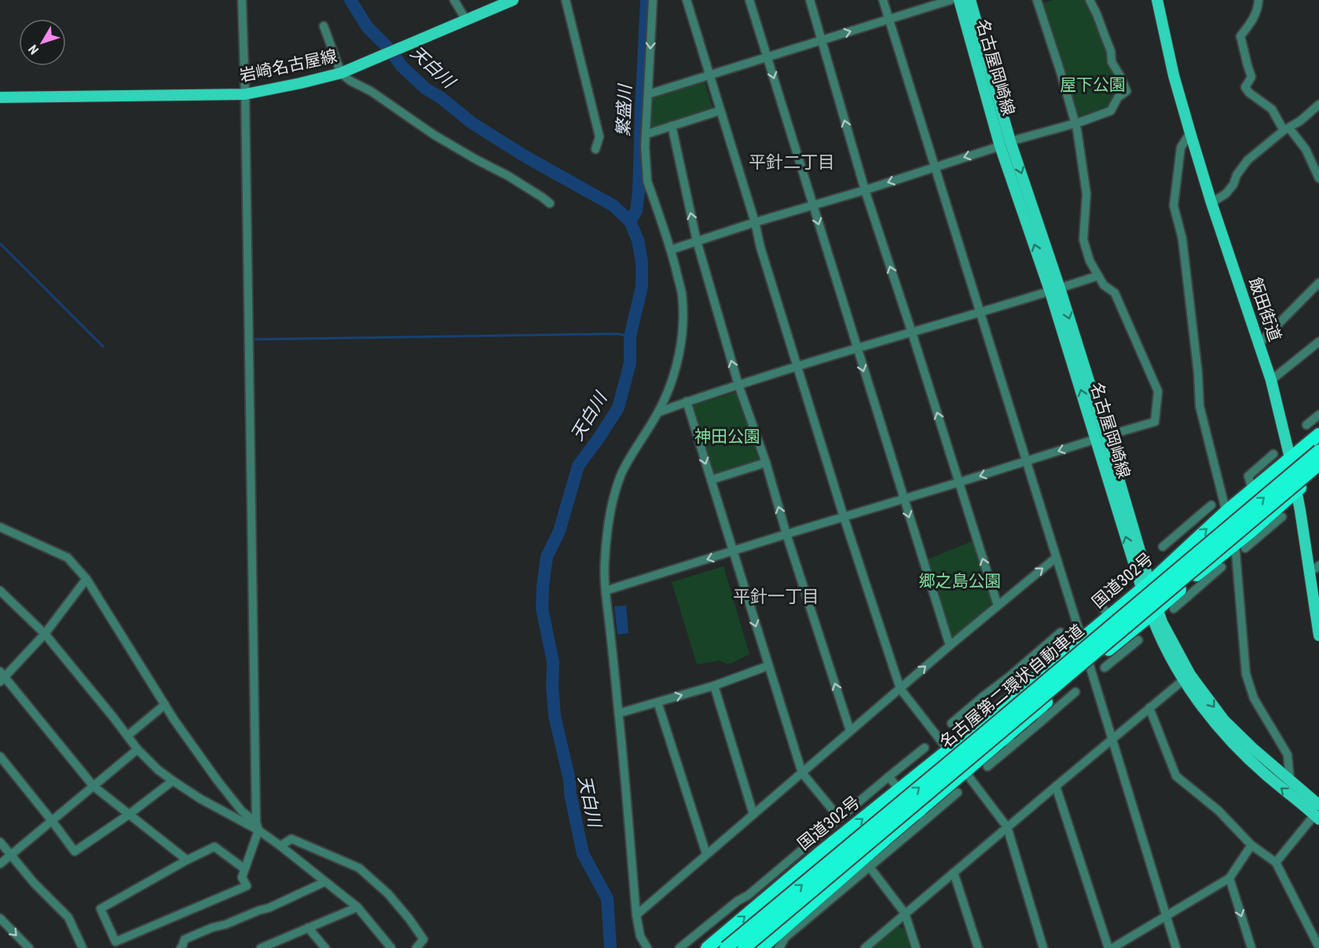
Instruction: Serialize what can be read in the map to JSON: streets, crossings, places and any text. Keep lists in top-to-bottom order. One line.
{"streets":{"highway":["国道302号","名古屋第二環状自動車道"],"main road":["岩崎名古屋線","名古屋岡崎線","飯田街道"]},"crossings":[["名古屋岡崎線","国道302号"],["飯田街道","国道302号"]],"districts":["平針二丁目","平針一丁目"],"water":["天白川","繁盛川"],"parks":["屋下公園","神田公園","郷之島公園"],"north":"bottom left"}
